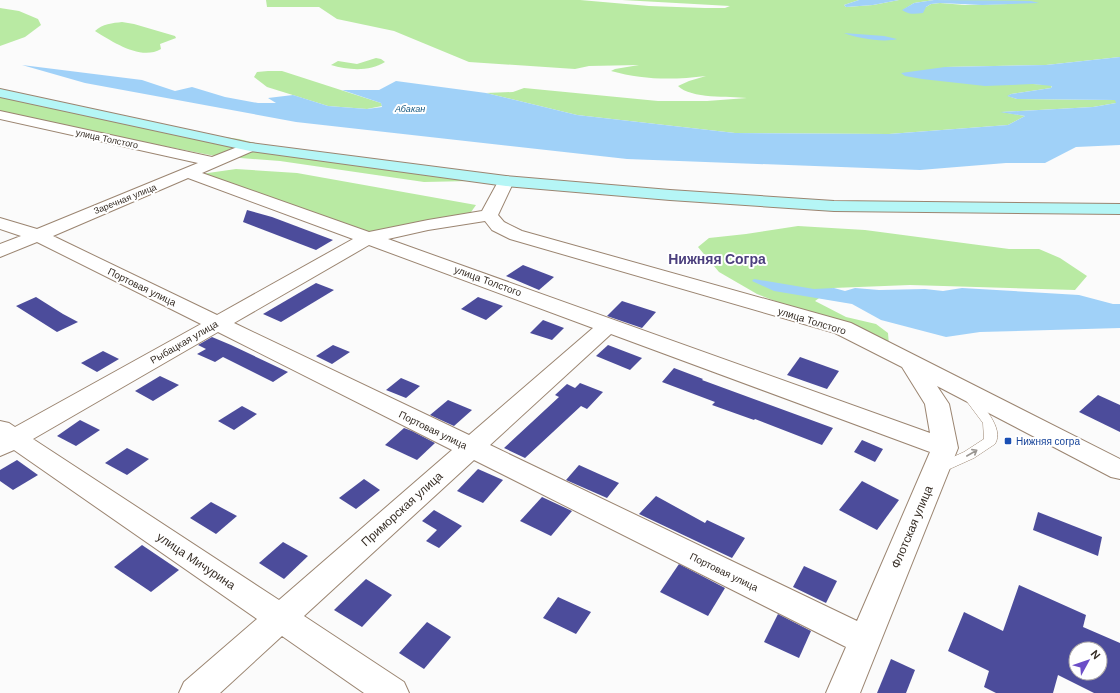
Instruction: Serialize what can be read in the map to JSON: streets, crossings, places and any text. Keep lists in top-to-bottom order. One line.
{"streets":{"street":["улица Толстого","Заречная улица","Портовая улица","Рыбацкая улица","Приморская улица","Флотская улица","улица Мичурина"]},"crossings":[["улица Толстого","Заречная улица"],["улица Толстого","Рыбацкая улица"],["улица Толстого","Приморская улица"],["улица Толстого","Флотская улица"],["Заречная улица","Портовая улица"],["Портовая улица","Рыбацкая улица"],["Портовая улица","Приморская улица"],["Портовая улица","Флотская улица"],["Рыбацкая улица","улица Мичурина"],["Приморская улица","улица Мичурина"]],"districts":["Нижняя Согра"],"water":["Абакан"],"places":{"transit":["Нижняя согра"]},"north":"top right"}
